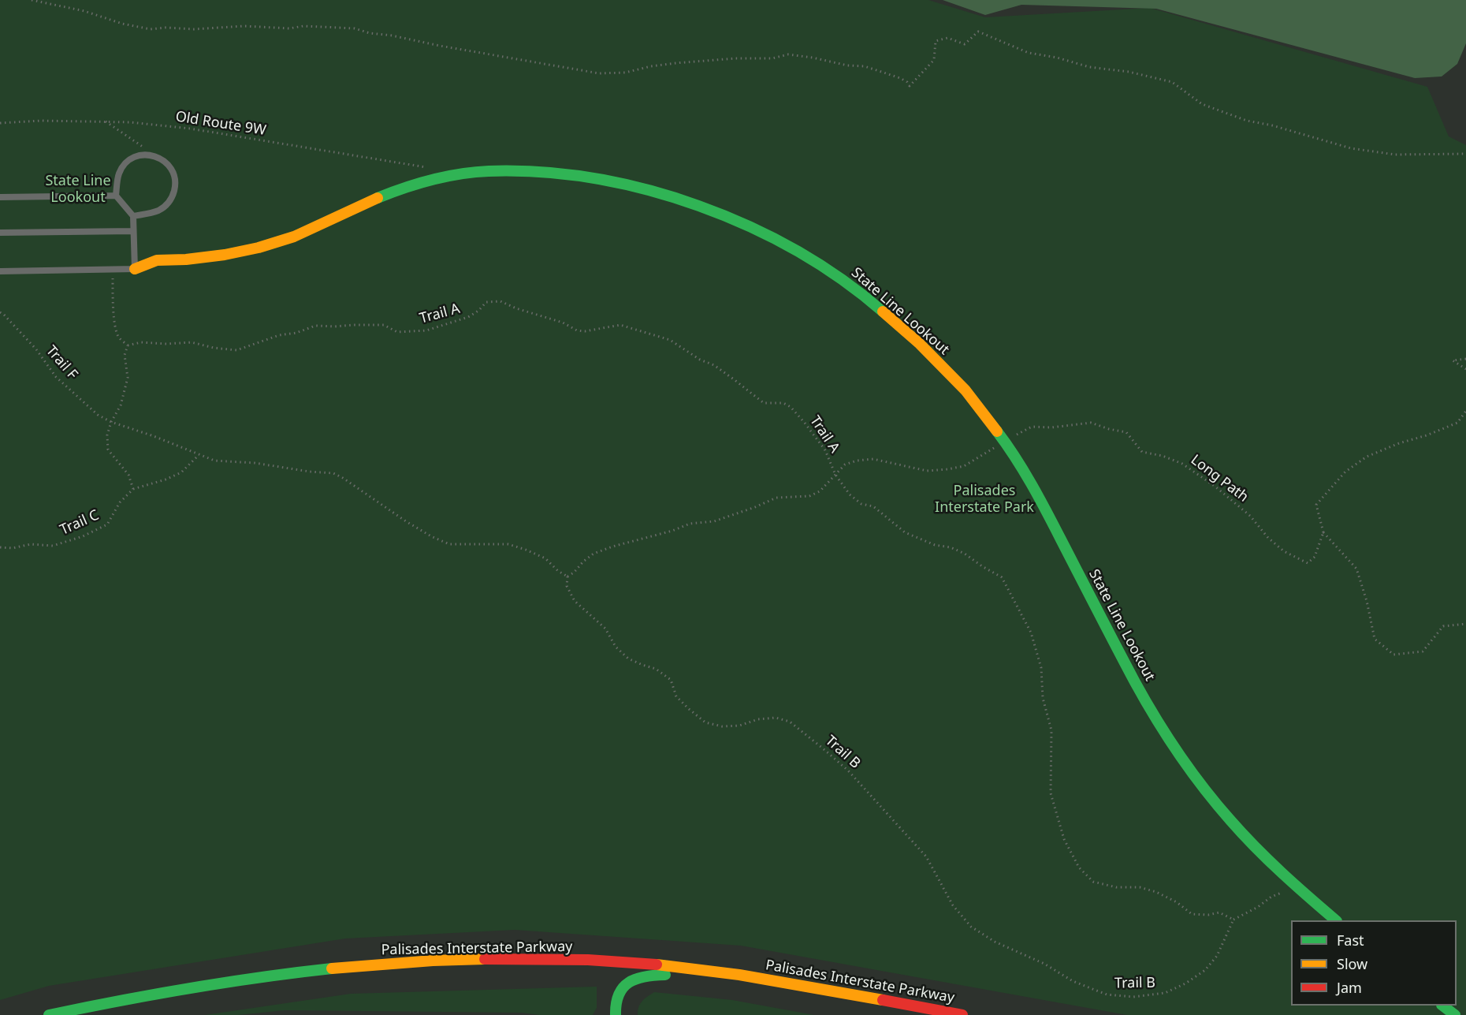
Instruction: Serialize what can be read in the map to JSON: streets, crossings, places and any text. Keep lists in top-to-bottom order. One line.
{"streets":{"main road":["State Line Lookout","Palisades Interstate Parkway"],"path":["Old Route 9W","Trail A","Trail F","Long Path","Trail C","Trail B"]},"crossings":[["State Line Lookout","Long Path"],["Trail A","Long Path"],["Trail A","Trail B"]],"parks":["State Line Lookout","Palisades Interstate Park"],"legend":["Fast","Slow","Jam"]}
